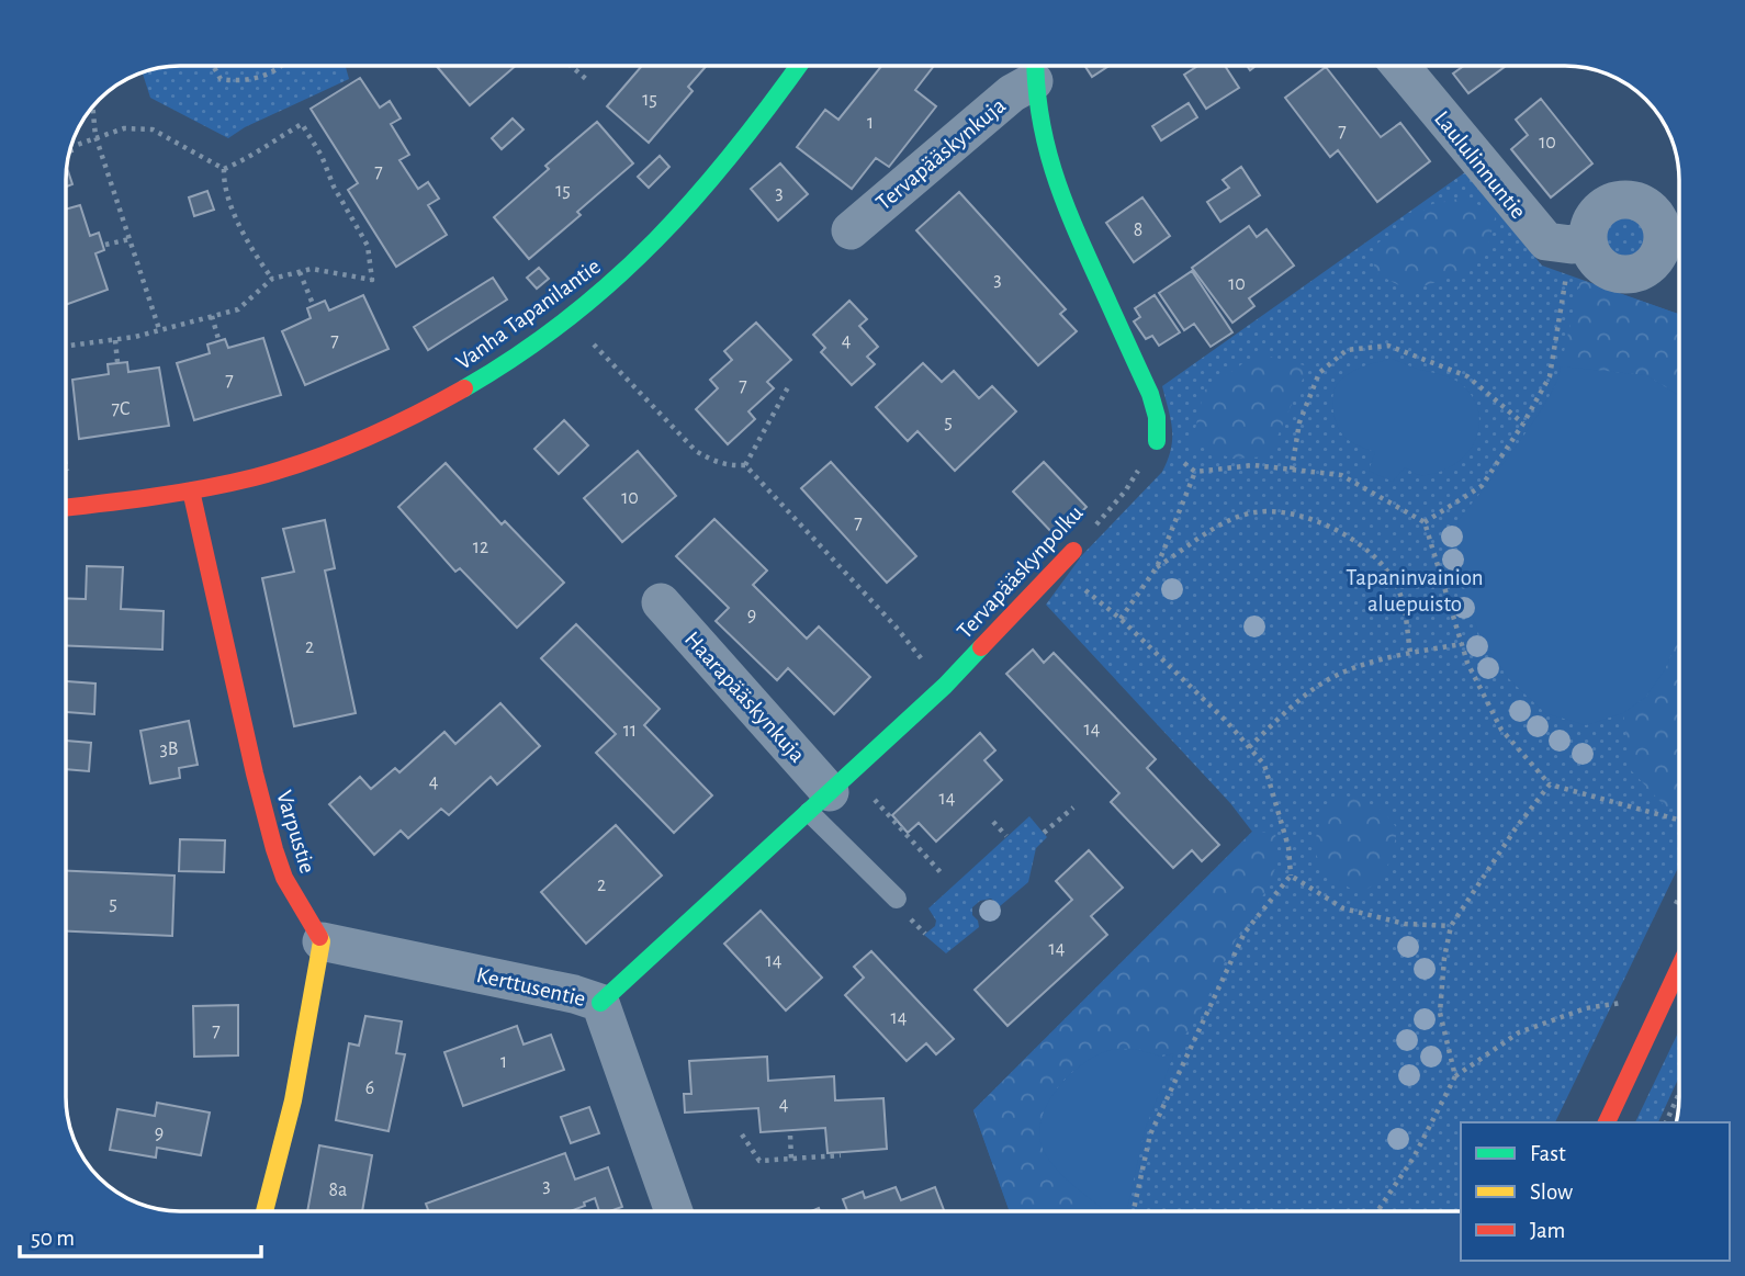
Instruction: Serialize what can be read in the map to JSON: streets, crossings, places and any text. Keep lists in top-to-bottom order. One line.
{"streets":{"street":["Tervapääskynkuja","Laululinnuntie","Vanha Tapanilantie","Tervapääskynpolku","Haarapääskynkuja","Varpustie","Kerttusentie"]},"crossings":[["Vanha Tapanilantie","Varpustie"],["Tervapääskynpolku","Haarapääskynkuja"],["Tervapääskynpolku","Kerttusentie"],["Varpustie","Kerttusentie"]],"parks":["Tapaninvainion aluepuisto"],"house_numbers":["15","1","7","10","7","15","3","8","3","10","7","4","7","7","7C","5","10","7","12","9","2","14","11","3B","4","14","2","5","14","14","14","7","1","6","4","9","3","8a"],"legend":["Fast","Slow","Jam"],"scale_bar":"50 m"}
